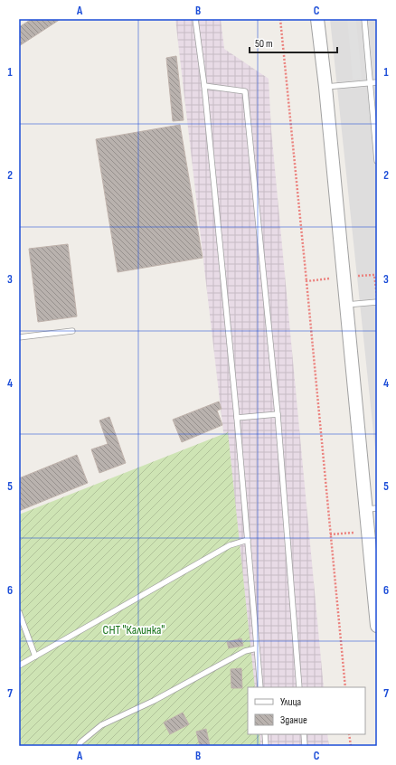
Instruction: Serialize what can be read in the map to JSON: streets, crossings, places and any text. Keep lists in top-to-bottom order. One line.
{"parks":["СНТ \"Калинка\""],"legend":["Улица","Здание"],"scale_bar":"50 m","grid":{"columns":["A","B","C"],"rows":["1","2","3","4","5","6","7"]}}
